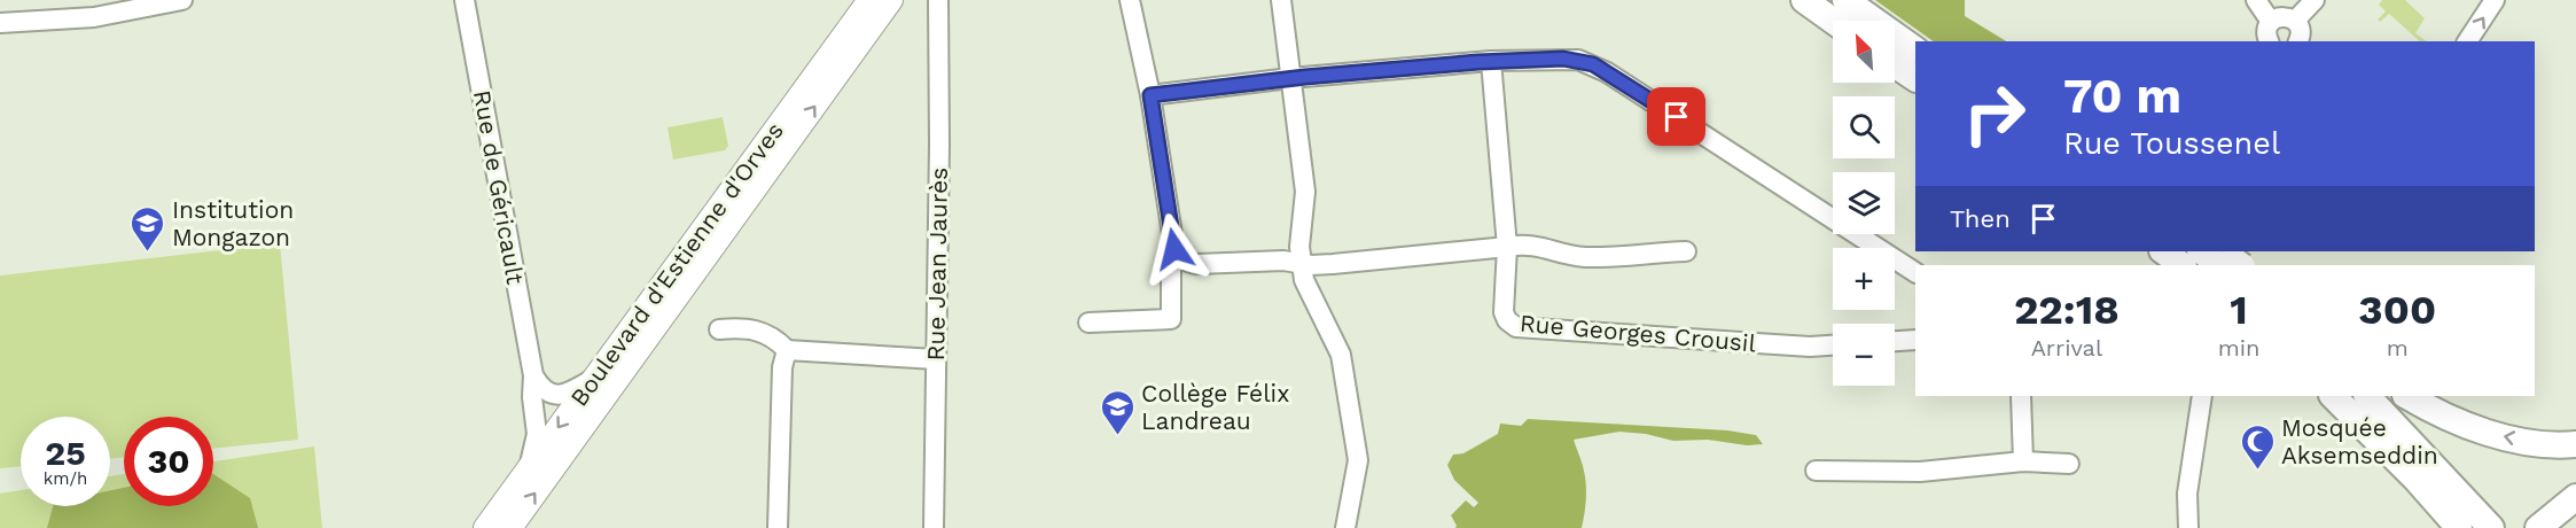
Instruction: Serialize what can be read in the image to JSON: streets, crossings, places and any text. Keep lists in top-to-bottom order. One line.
{"streets":{"main road":["Boulevard d'Estienne d'Orves"],"street":["Rue de Géricault","Rue Jean Jaurès","Rue Georges Crousil"]},"crossings":[["Rue de Géricault","Boulevard d'Estienne d'Orves"]],"places":{"school or university":["Institution Mongazon","Collège Félix Landreau"],"mosque":["Mosquée Aksemseddin"]},"north":"top left","page":{"map_buttons":["+","−"],"turn":["70 m","Rue Toussenel"],"then":"Then","eta":["22:18","Arrival","1","min","300","m"],"speed":"25 km/h","limit":"30"}}
